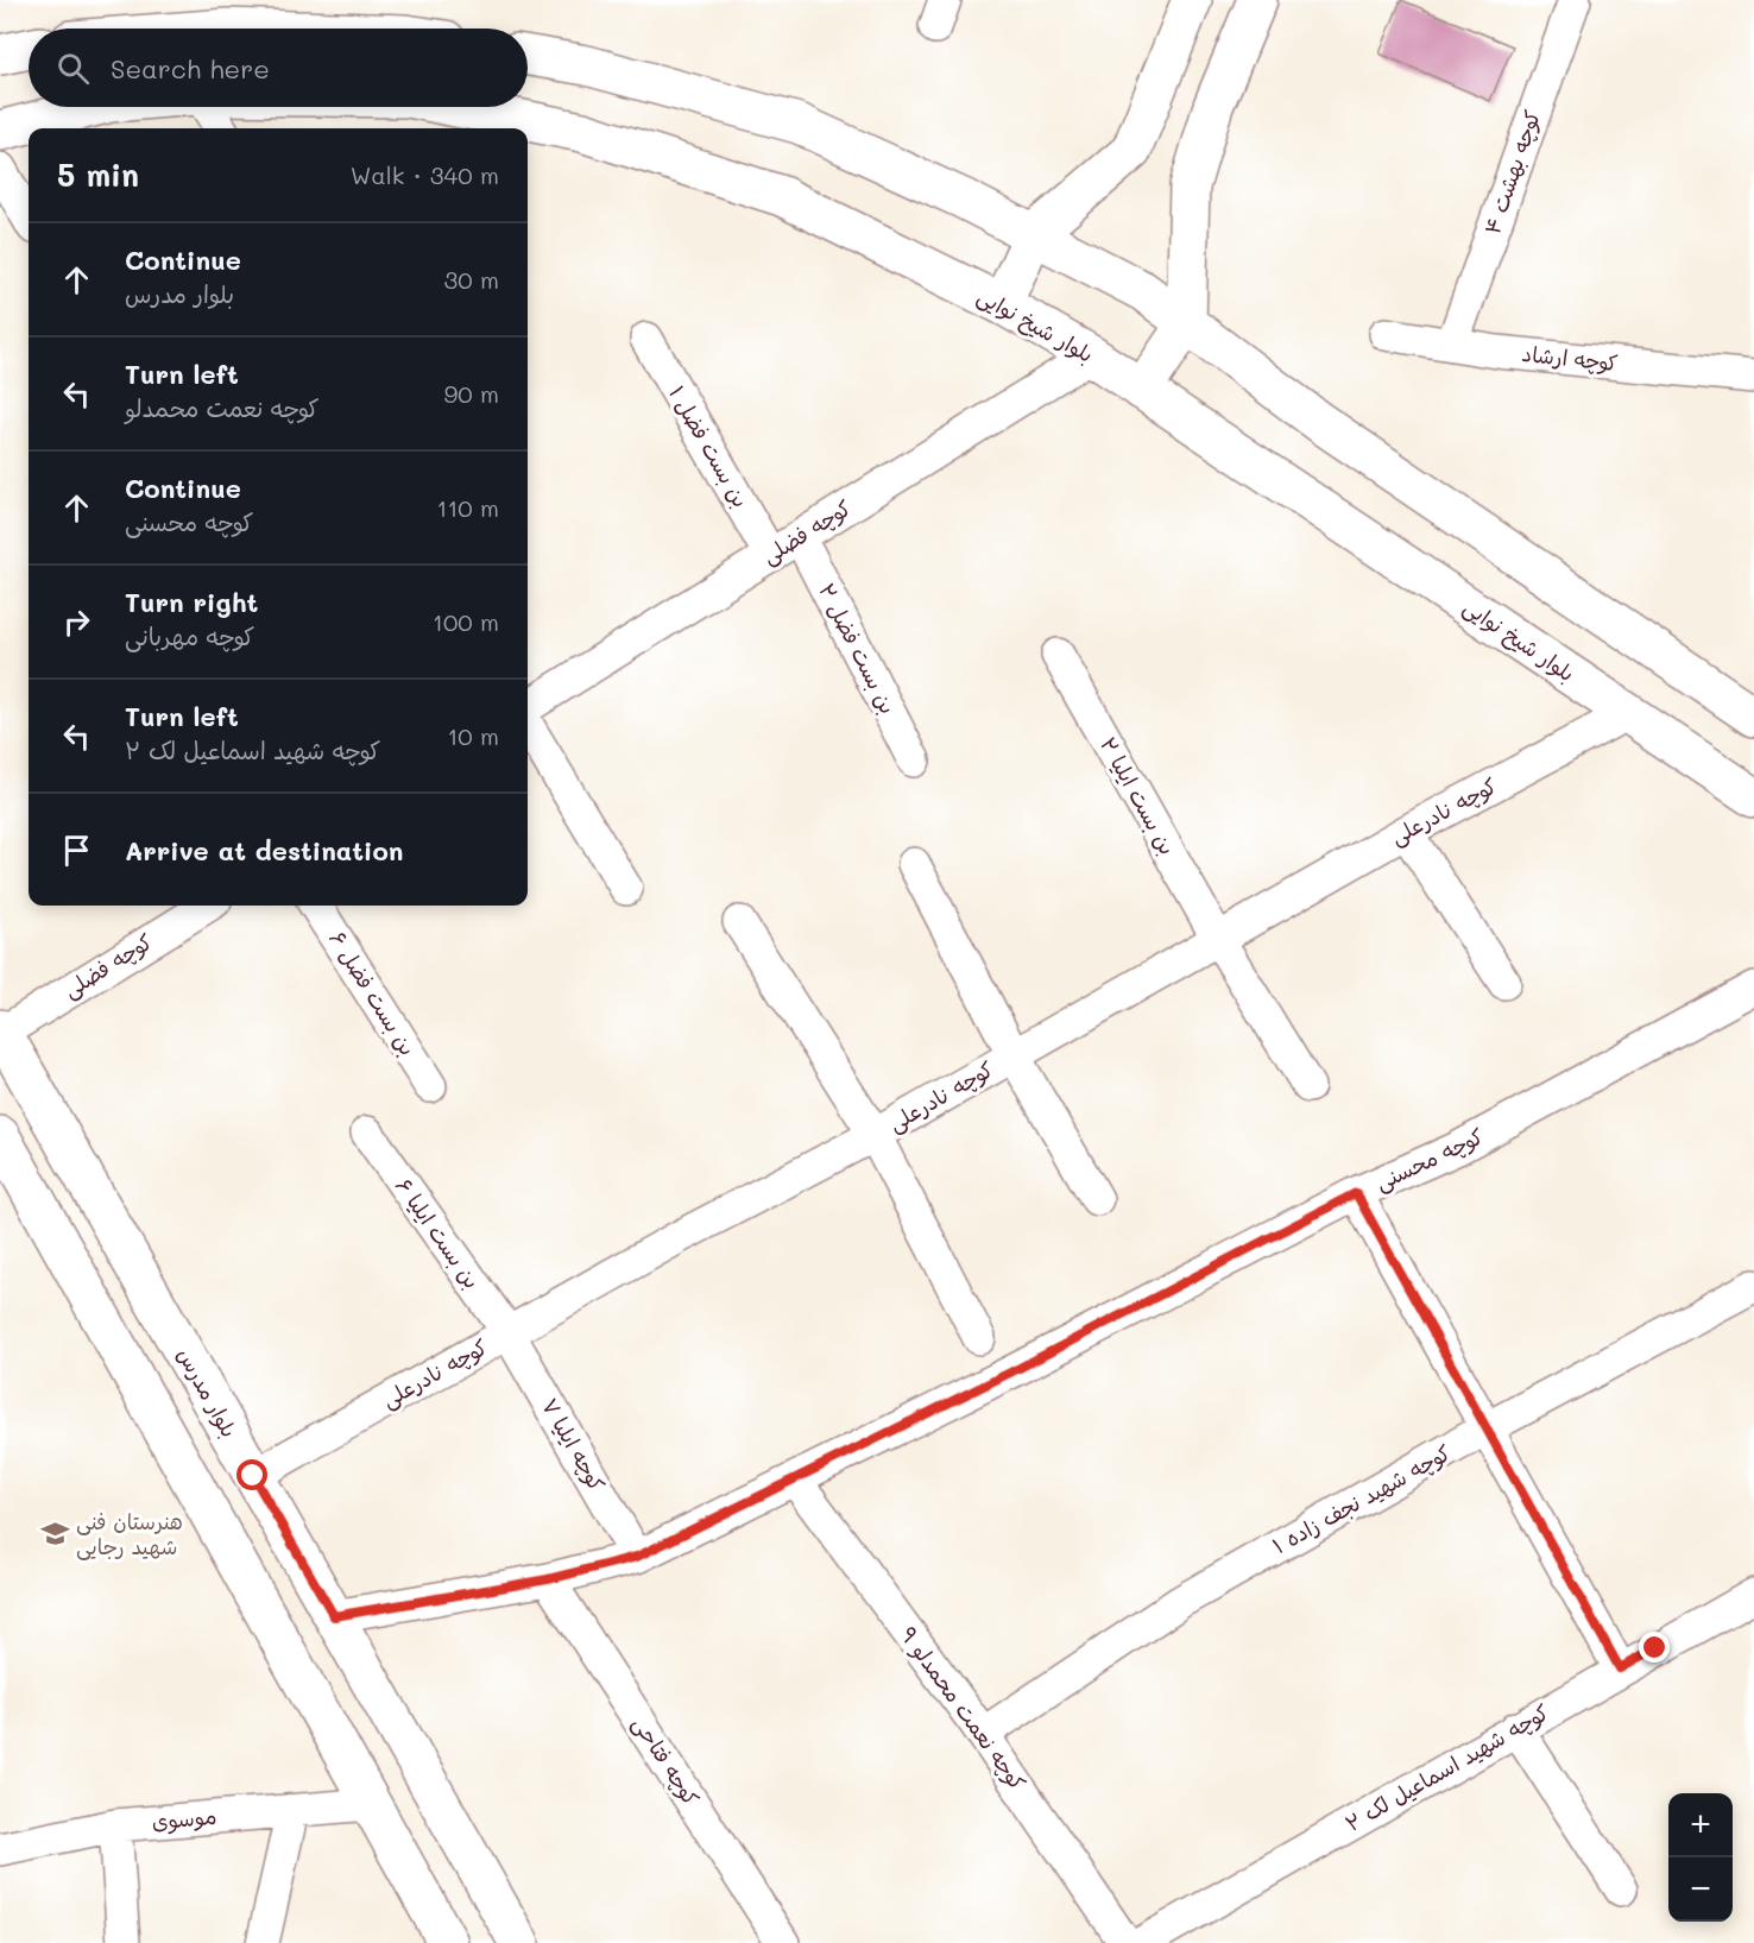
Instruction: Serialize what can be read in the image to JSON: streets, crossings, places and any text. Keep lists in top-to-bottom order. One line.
{"streets":{"main road":["بلوار شیخ نوایی","بلوار مدرس"],"street":["کوچه بهشت ۴","کوچه ارشاد","بن بست فضل ۱","کوچه فضلی","۲ بن بست فضل","بن بست ایلیا ۲","کوچه نادرعلی","۶ بن بست فضل","کوچه محسنی","۶ بن بست ایلیا","۷ کوچه ایلیا","کوچه شهید نجف زاده ۱","کوچه نعمت محمدلو ۹","کوچه فتاحی","کوچه شهید اسماعیل لک ۲","موسوی"]},"crossings":[["کوچه بهشت ۴","کوچه ارشاد"],["بلوار شیخ نوایی","کوچه فضلی"],["بلوار شیخ نوایی","کوچه نادرعلی"],["بن بست فضل ۱","کوچه فضلی"],["کوچه فضلی","۲ بن بست فضل"],["کوچه فضلی","بلوار مدرس"],["بن بست ایلیا ۲","کوچه نادرعلی"],["کوچه نادرعلی","۶ بن بست ایلیا"],["کوچه نادرعلی","بلوار مدرس"],["کوچه نادرعلی","۷ کوچه ایلیا"],["کوچه محسنی","بلوار مدرس"],["کوچه محسنی","۷ کوچه ایلیا"],["کوچه محسنی","کوچه نعمت محمدلو ۹"],["کوچه محسنی","کوچه فتاحی"],["۶ بن بست ایلیا","۷ کوچه ایلیا"],["کوچه شهید نجف زاده ۱","کوچه نعمت محمدلو ۹"]],"places":{"school or university":["هنرستان فنی شهید رجایی"]},"page":{"search":"Search here","heading":["5 min","Walk · 340 m"],"list":[["Continue","بلوار مدرس","30 m"],["Turn left","کوچه نعمت محمدلو","90 m"],["Continue","کوچه محسنی","110 m"],["Turn right","کوچه مهربانی","100 m"],["Turn left","کوچه شهید اسماعیل لک ۲","10 m"],"Arrive at destination"],"map_buttons":["+","−"]}}
